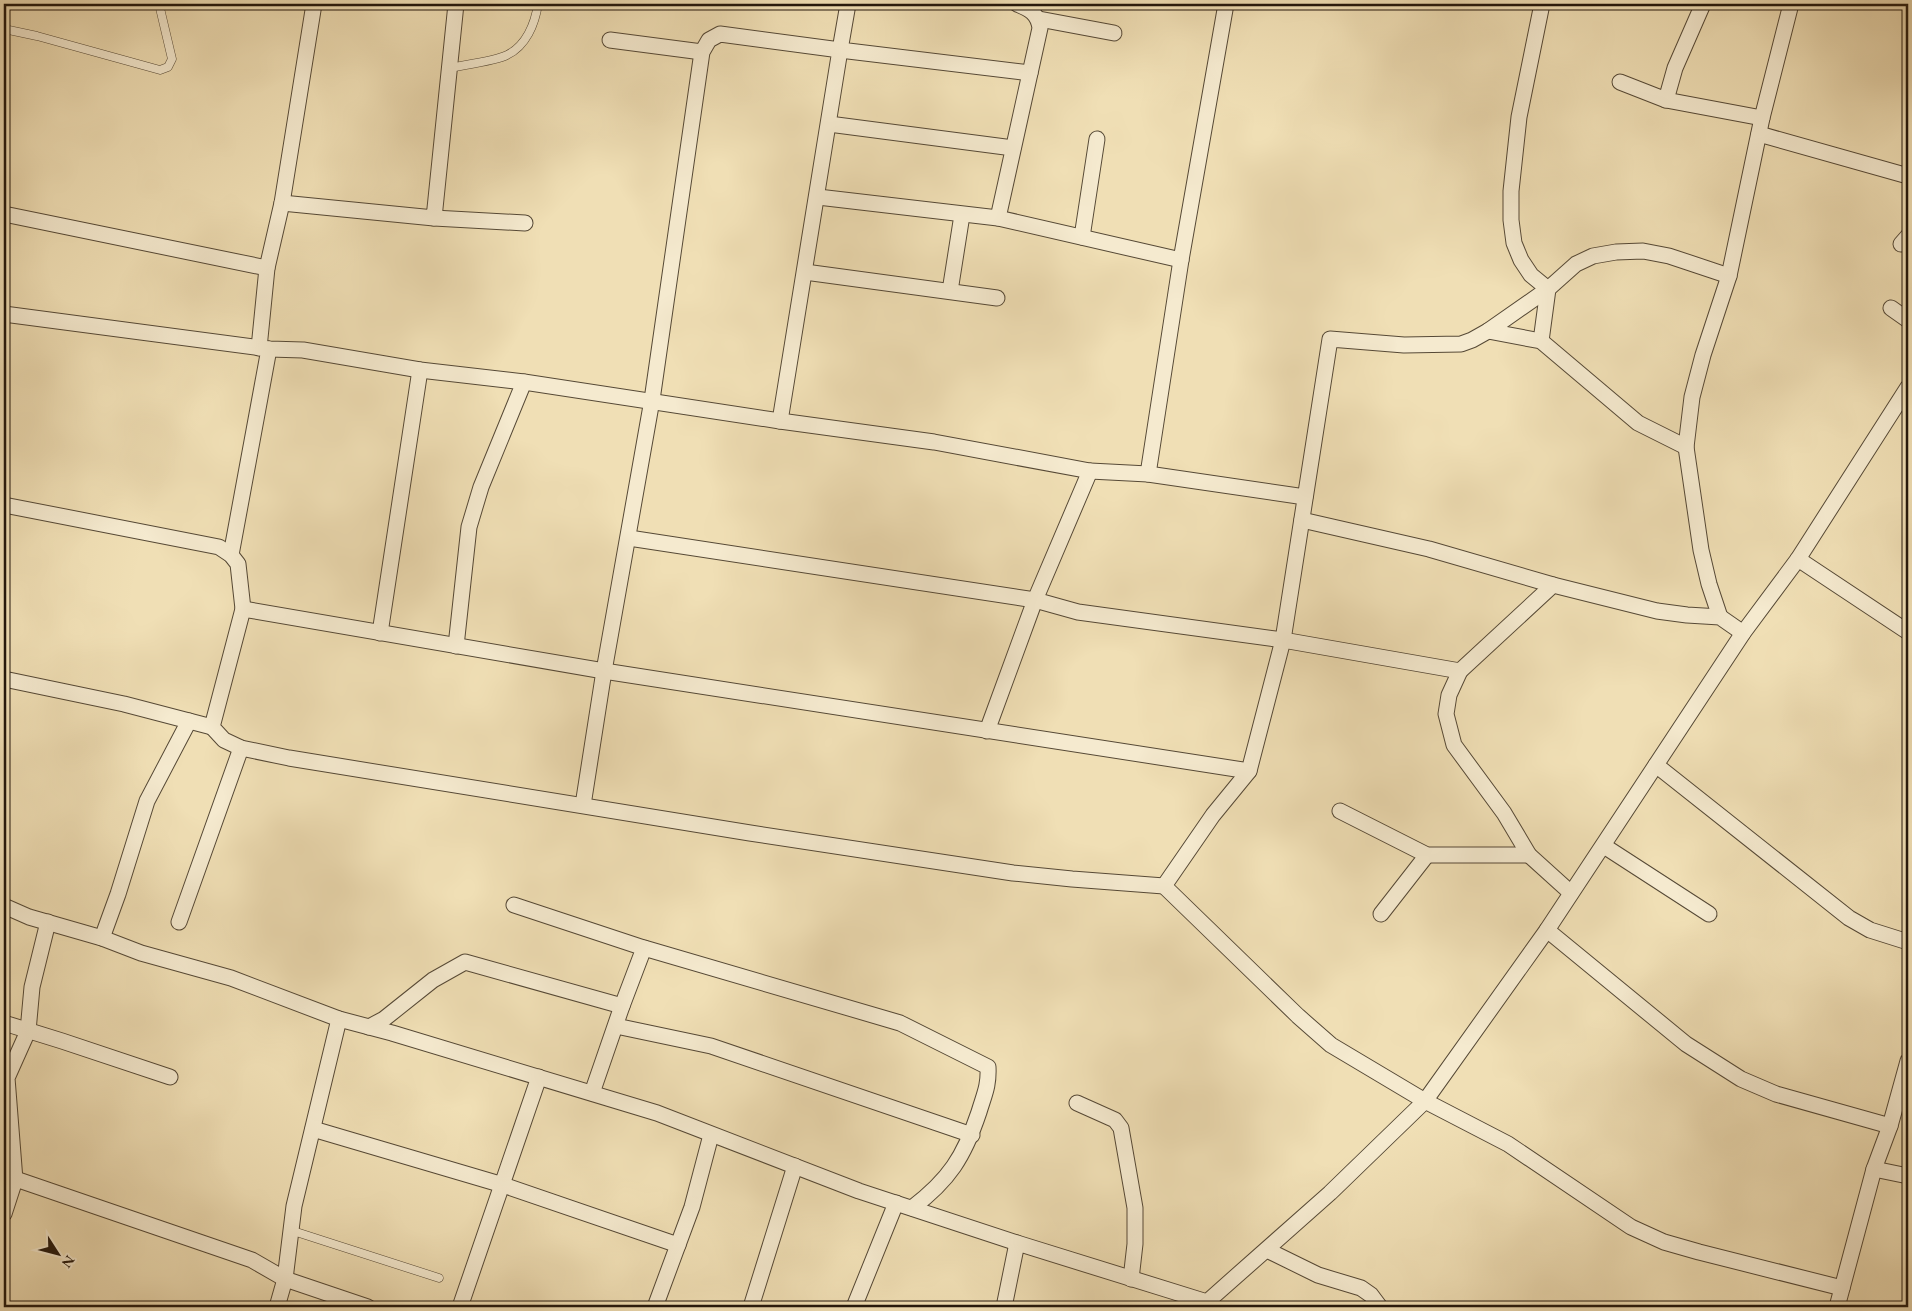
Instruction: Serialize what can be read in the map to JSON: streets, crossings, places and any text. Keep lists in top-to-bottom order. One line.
{"north":"bottom right"}
